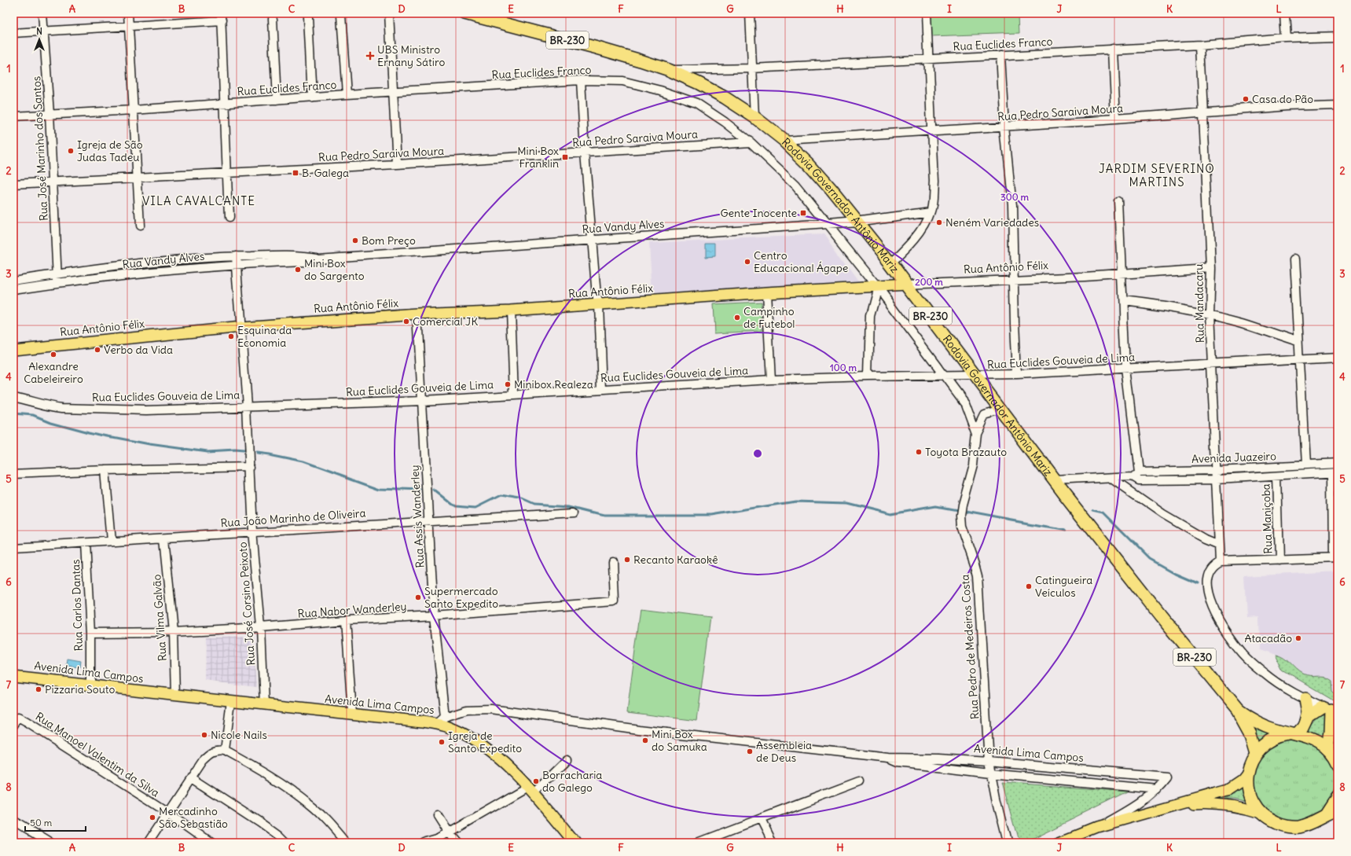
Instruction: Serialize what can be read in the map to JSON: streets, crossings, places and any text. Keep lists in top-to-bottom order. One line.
{"streets":{"highway":["BR-230","Rodovia Governador Antônio Mariz"],"main road":["Rua Antônio Félix","Avenida Lima Campos"],"street":["Rua Euclides Franco","Rua Pedro Saraiva Moura","Rua José Marinho dos Santos","Rua Vandy Alves","Rua Mandacaru","Rua Euclides Gouveia de Lima","Avenida Juazeiro","Rua Assis Wanderley","Rua João Marinho de Oliveira","Rua Maniçoba","Rua José Corsino Peixoto","Rua Carlos Dantas","Rua Nabor Wanderley","Rua Vilma Galvão","Rua Pedro de Medeiros Costa","Rua Manoel Valentim da Silva"]},"crossings":[["Rua Euclides Franco","Rua Pedro Saraiva Moura"],["Rua Euclides Franco","Rua José Marinho dos Santos"],["Rua Euclides Franco","Rodovia Governador Antônio Mariz"],["Rua Euclides Franco","Rua Vandy Alves"],["Rua Euclides Franco","Rua Antônio Félix"],["Rua Euclides Franco","Rua Mandacaru"],["Rua Euclides Franco","Rua Euclides Gouveia de Lima"],["Rua Euclides Franco","Rua Pedro de Medeiros Costa"],["Rua Pedro Saraiva Moura","Rua José Marinho dos Santos"],["Rua Pedro Saraiva Moura","Rodovia Governador Antônio Mariz"],["Rua Pedro Saraiva Moura","Rua Mandacaru"],["Rua José Marinho dos Santos","Rua Vandy Alves"],["Rodovia Governador Antônio Mariz","Rua Vandy Alves"],["Rodovia Governador Antônio Mariz","Rua Antônio Félix"],["Rodovia Governador Antônio Mariz","Rua Euclides Gouveia de Lima"],["Rodovia Governador Antônio Mariz","Avenida Juazeiro"],["Rodovia Governador Antônio Mariz","Rua Pedro de Medeiros Costa"],["Rua Vandy Alves","Rua José Corsino Peixoto"],["Rua Antônio Félix","Rua Mandacaru"],["Rua Antônio Félix","Rua Assis Wanderley"],["Rua Antônio Félix","Rua José Corsino Peixoto"],["Rua Mandacaru","Rua Euclides Gouveia de Lima"],["Rua Mandacaru","Avenida Juazeiro"],["Rua Euclides Gouveia de Lima","Rua Assis Wanderley"],["Rua Euclides Gouveia de Lima","Rua José Corsino Peixoto"],["Rua Euclides Gouveia de Lima","Rua Pedro de Medeiros Costa"],["Avenida Juazeiro","Rua Maniçoba"],["Rua Assis Wanderley","Rua João Marinho de Oliveira"],["Rua Assis Wanderley","Rua Nabor Wanderley"],["Rua Assis Wanderley","Avenida Lima Campos"],["Rua João Marinho de Oliveira","Rua José Corsino Peixoto"],["Rua João Marinho de Oliveira","Rua Carlos Dantas"],["Rua João Marinho de Oliveira","Rua Vilma Galvão"],["Rua José Corsino Peixoto","Rua Nabor Wanderley"],["Rua José Corsino Peixoto","Avenida Lima Campos"],["Rua Carlos Dantas","Rua Nabor Wanderley"],["Rua Carlos Dantas","Avenida Lima Campos"],["Rua Nabor Wanderley","Rua Vilma Galvão"],["Rua Vilma Galvão","Avenida Lima Campos"],["Rua Pedro de Medeiros Costa","Avenida Lima Campos"]],"districts":["JARDIM SEVERINO MARTINS","VILA CAVALCANTE"],"places":{"health":["UBS Ministro Ernany Sátiro"],"other":["Casa do Pão","Igreja de São Judas Tadeu","Neném Variedades","Bom Preço","Centro Educacional Ágape","Mini Box do Sargento","Campinho de Futebol","Comercial JK","Esquina da Economia","Verbo da Vida","Alexandre Cabeleireiro","Minibox Realeza","Toyota Brazauto","Recanto Karaokê","Catingueira Veículos","Supermercado Santo Expedito","Atacadão","Pizzaria Souto","Nicole Nails","Mini Box do Samuka","Igreja de Santo Expedito","Assembleia de Deus","Borracharia do Galego","Mercadinho São Sebastião"],"transit":["Mini Box Franklin","B. Galega","Gente Inocente"]},"scale_bar":"50 m","north":"top","grid":{"columns":["A","B","C","D","E","F","G","H","I","J","K","L"],"rows":["1","2","3","4","5","6","7","8"]},"rings":["300 m","200 m","100 m"]}
